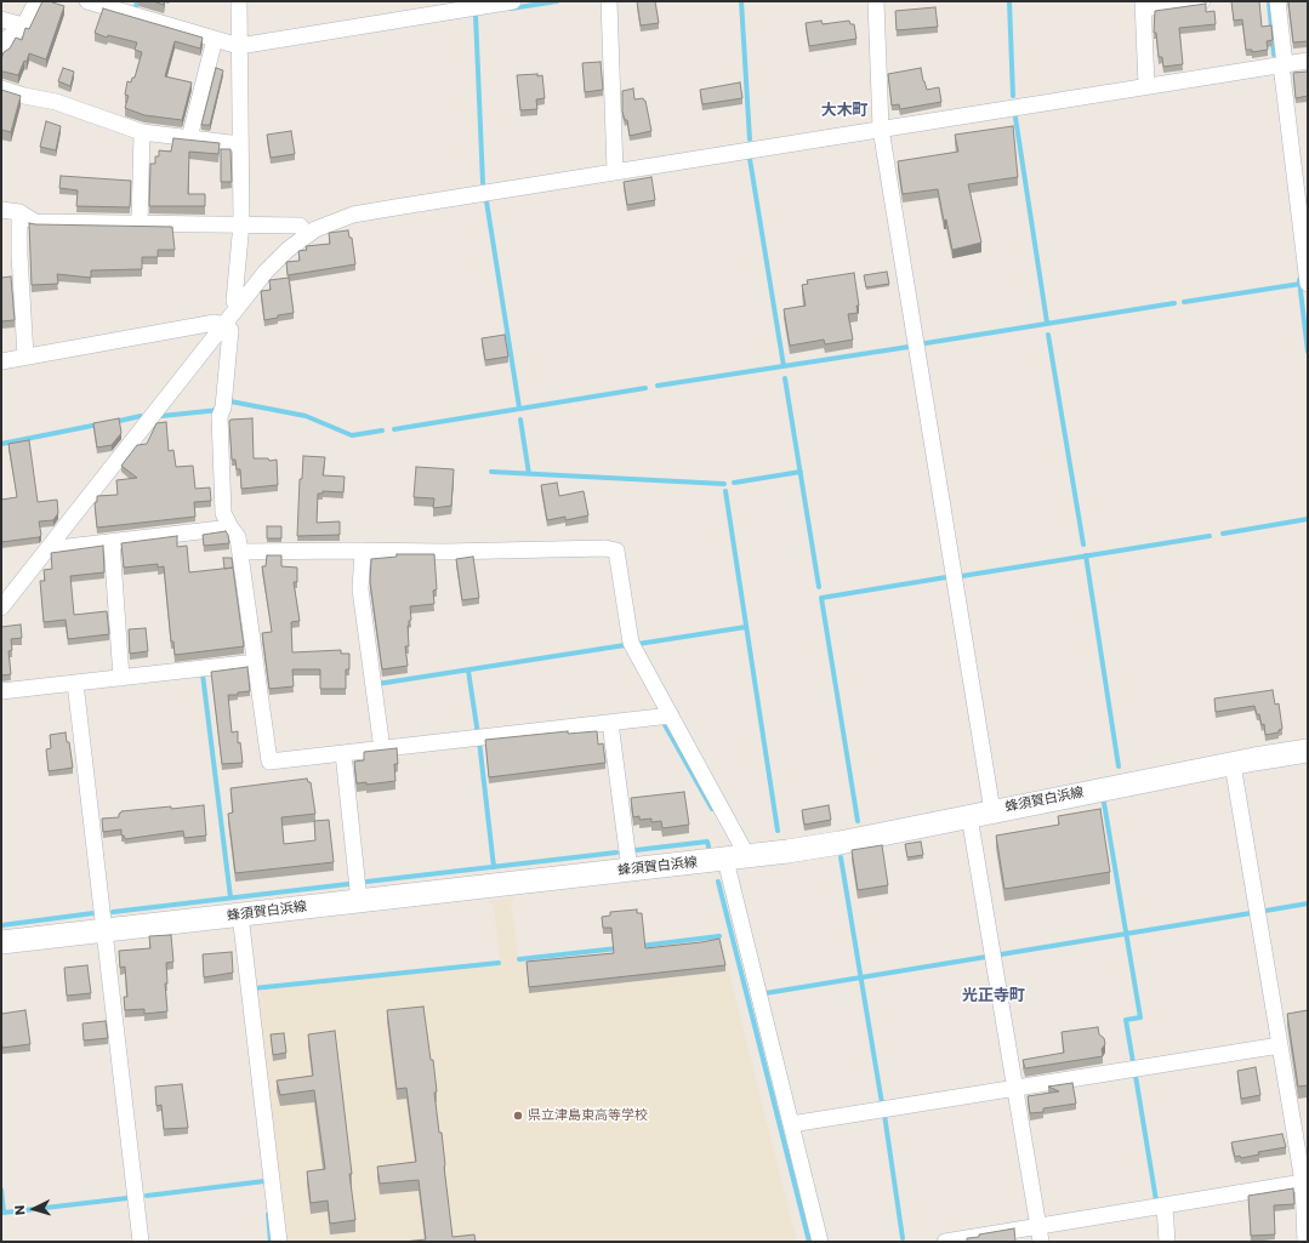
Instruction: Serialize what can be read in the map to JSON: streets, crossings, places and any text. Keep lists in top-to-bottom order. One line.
{"streets":{"main road":["蜂須賀白浜線"]},"districts":["大木町","光正寺町"],"places":["県立津島東高等学校"],"north":"left"}
